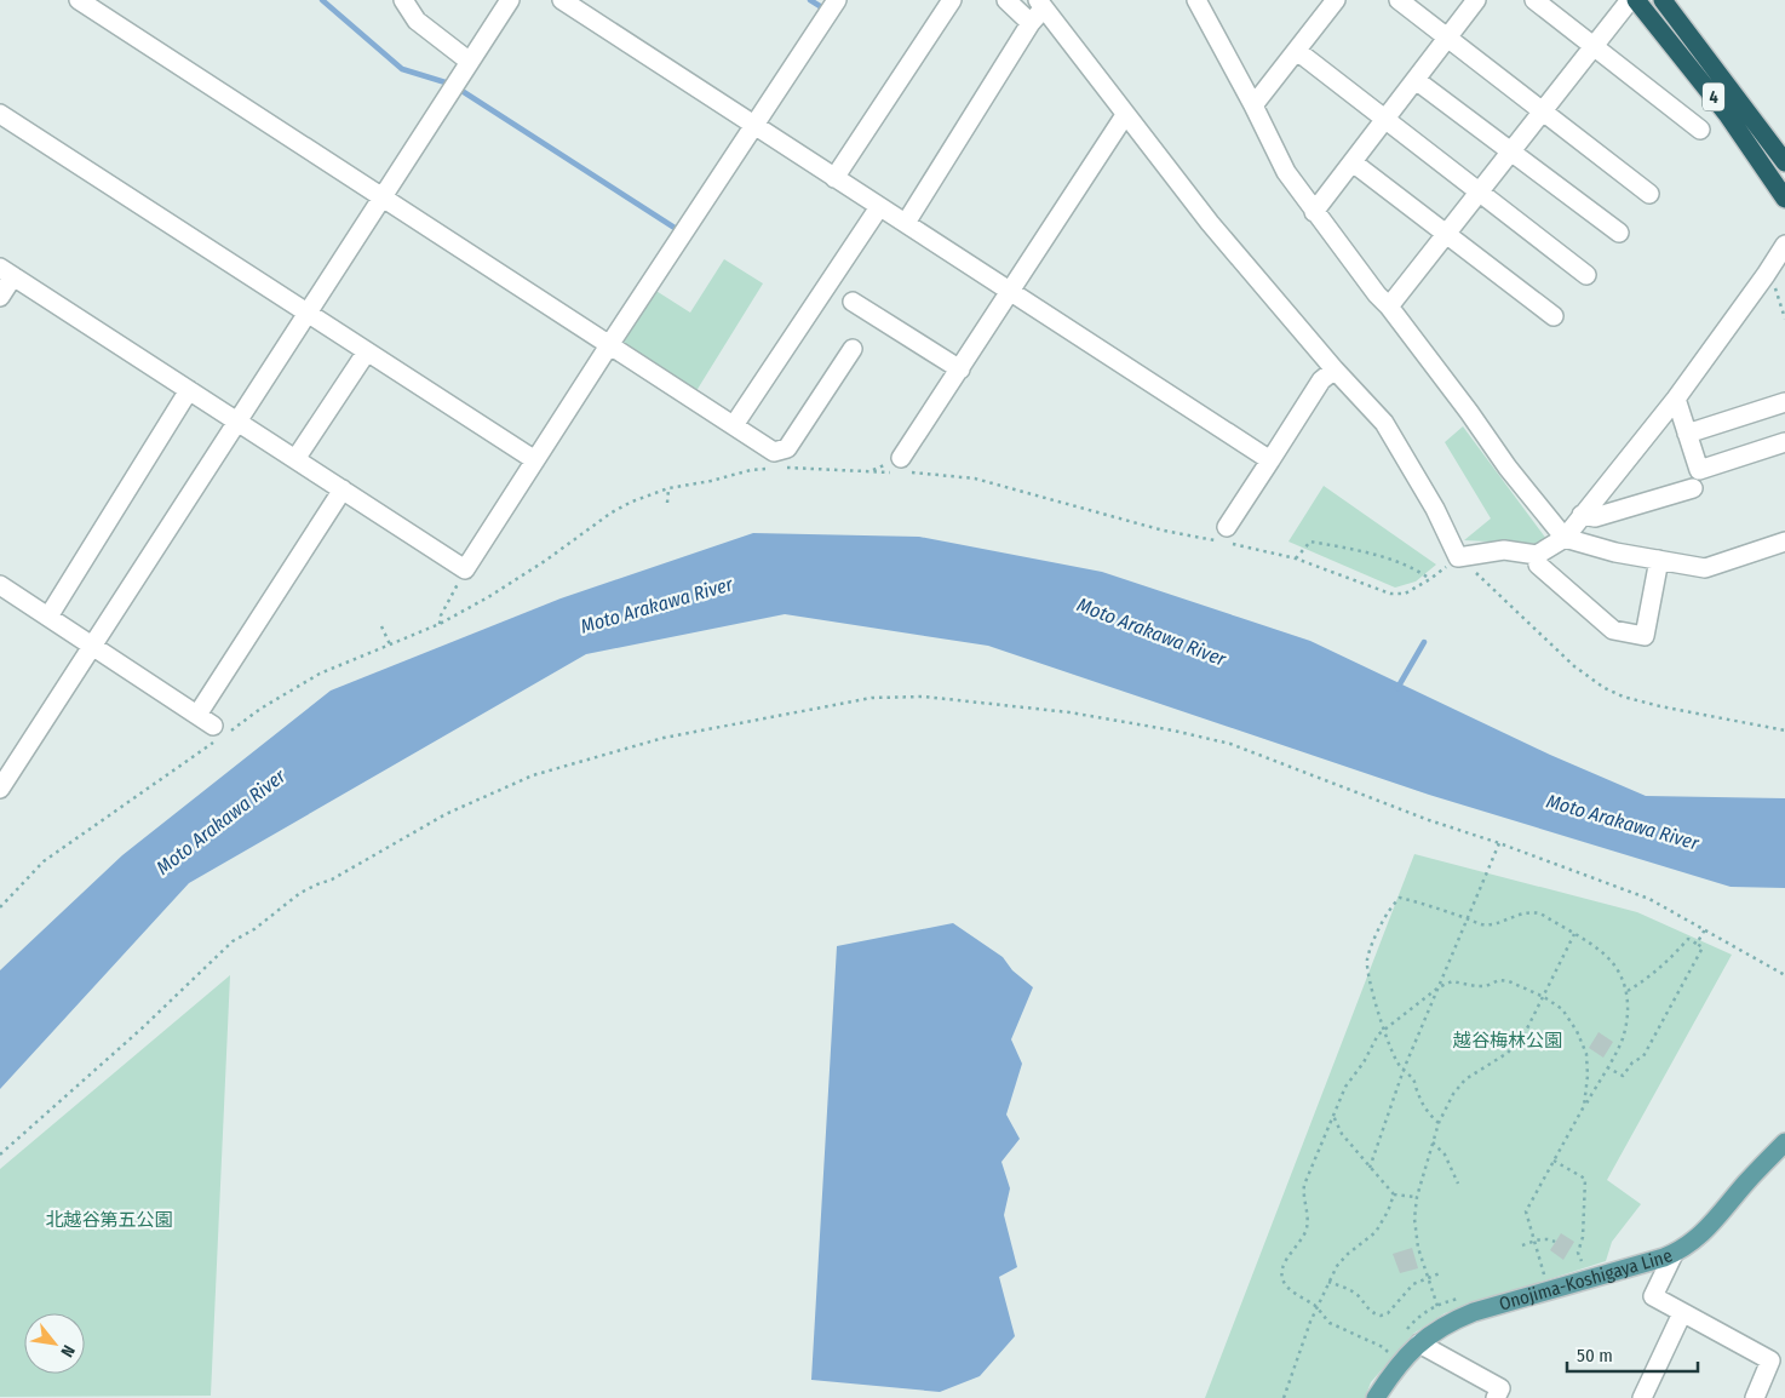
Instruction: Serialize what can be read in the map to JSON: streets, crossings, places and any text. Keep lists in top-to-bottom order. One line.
{"streets":{"highway":["4"],"main road":["Onojima-Koshigaya Line"]},"water":["Moto Arakawa River"],"parks":["越谷梅林公園","北越谷第五公園"],"scale_bar":"50 m","north":"bottom right"}
